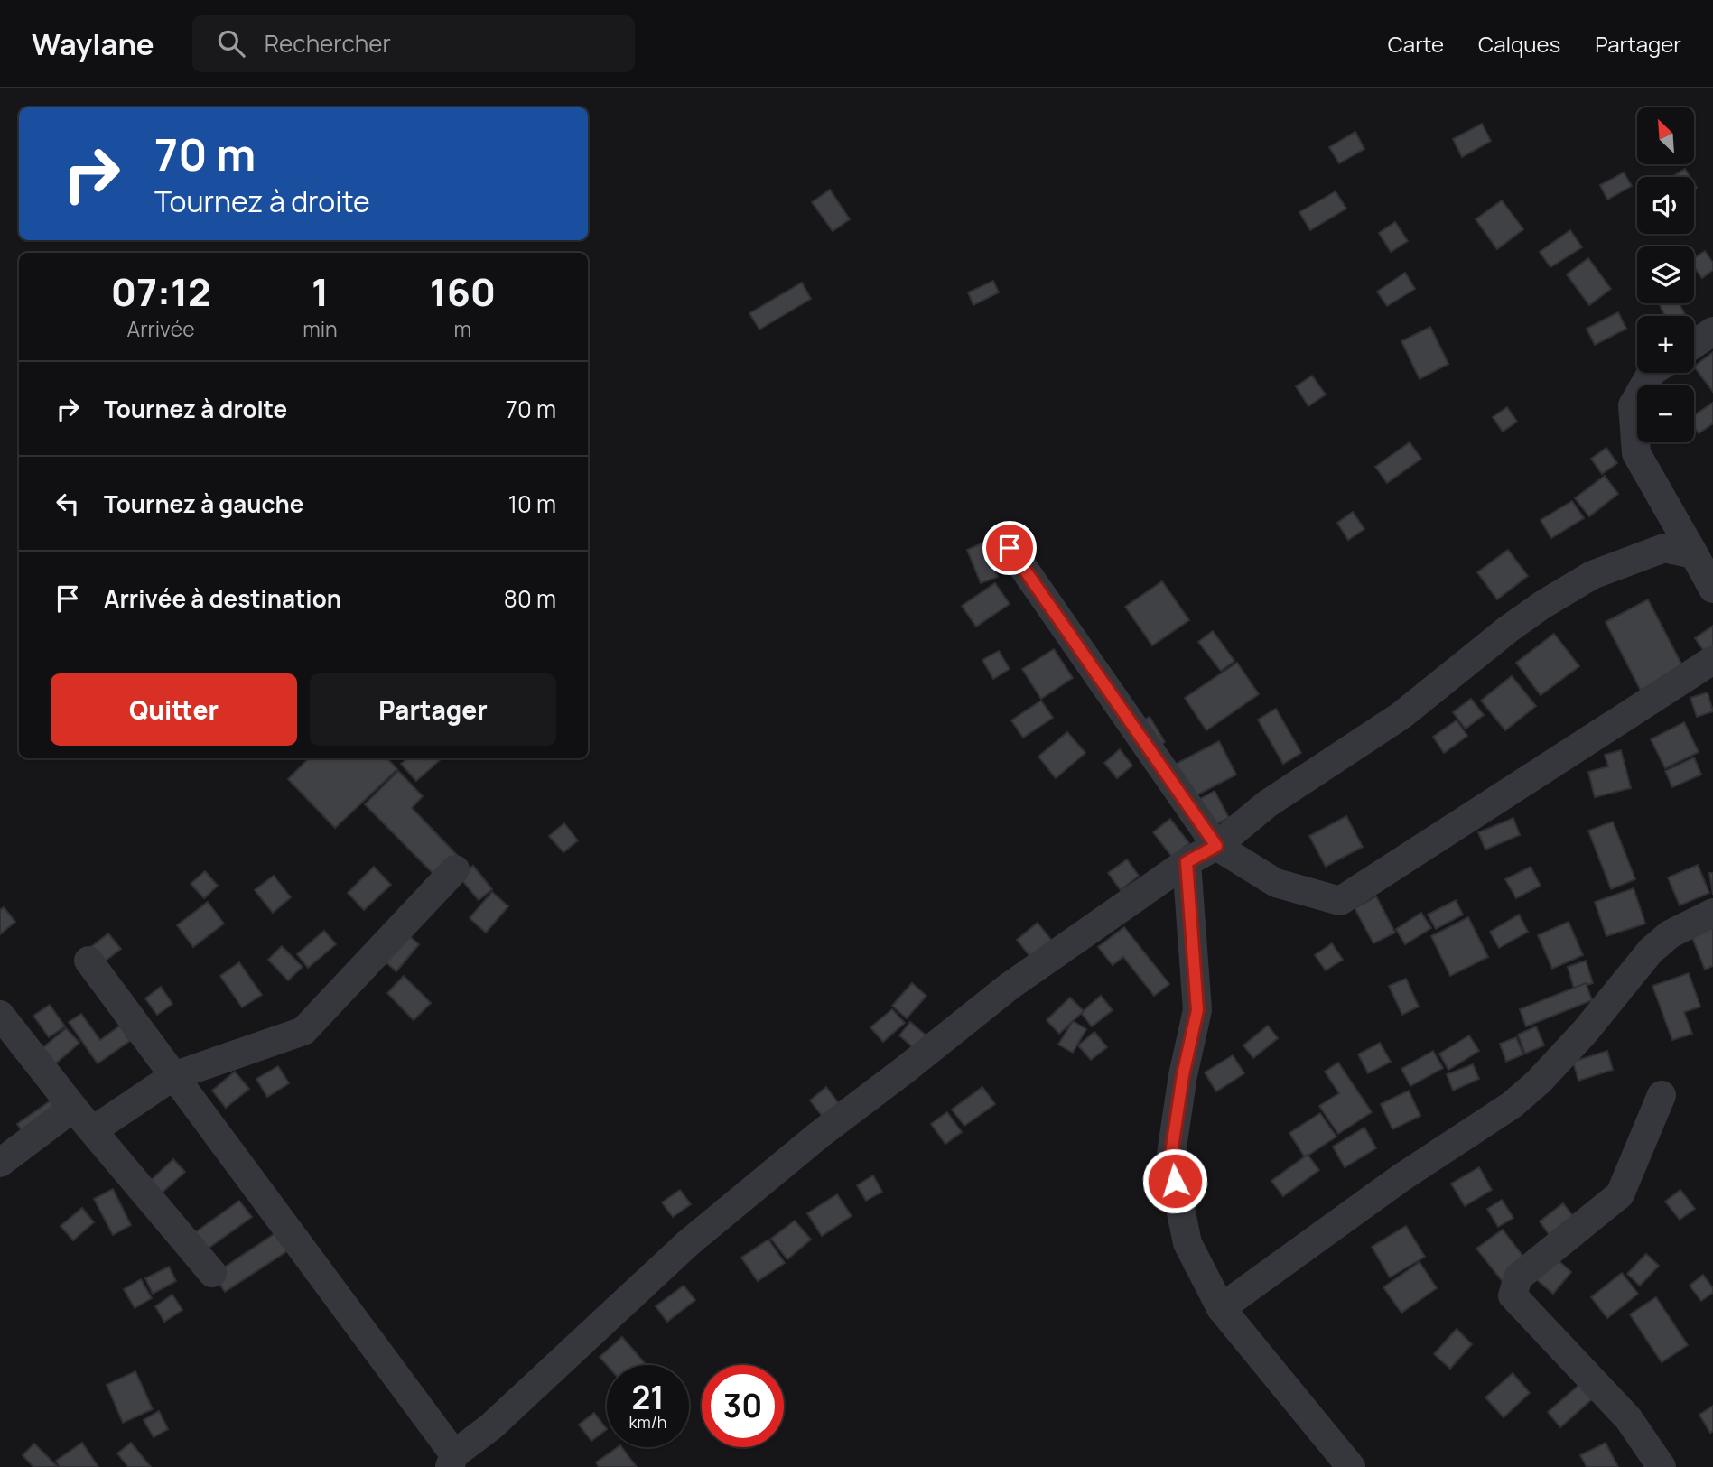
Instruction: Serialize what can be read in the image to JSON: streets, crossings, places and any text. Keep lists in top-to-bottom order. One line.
{"north":"top left","page":{"header":"Waylane","search":"Rechercher","nav":["Carte","Calques","Partager"],"map_buttons":["+","−"],"turn":["70 m","Tournez à droite"],"eta":["07:12","Arrivée","1","min","160","m"],"list":[{"name":"Tournez à droite","value":"70 m"},{"name":"Tournez à gauche","value":"10 m"},{"name":"Arrivée à destination","value":"80 m"}],"buttons":["Quitter","Partager"],"speed":"21 km/h","limit":"30"}}
